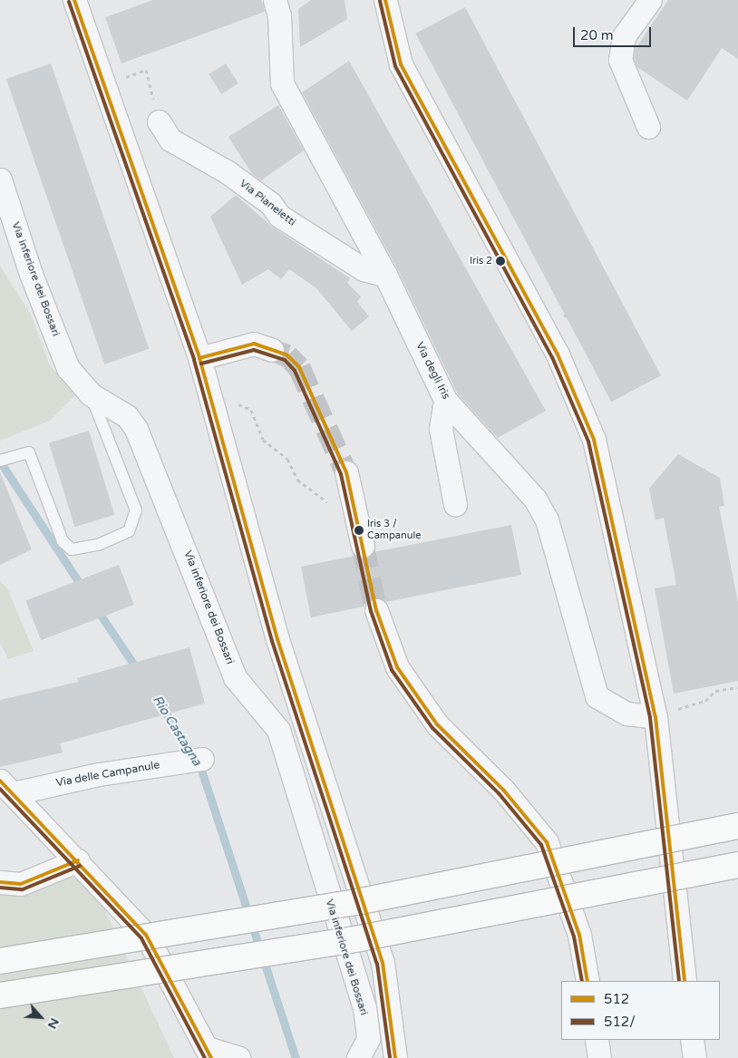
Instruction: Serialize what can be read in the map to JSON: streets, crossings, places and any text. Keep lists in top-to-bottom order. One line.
{"streets":{"street":["Via Pianeletti","Via inferiore dei Bossari","Via degli Iris","Via delle Campanule"]},"crossings":[["Via Pianeletti","Via degli Iris"]],"water":["Rio Castagna"],"places":["Iris 2","Iris 3 / Campanule"],"lines":["transit line 512","transit line 512/"],"legend":["512","512/"],"scale_bar":"20 m","north":"bottom right"}
